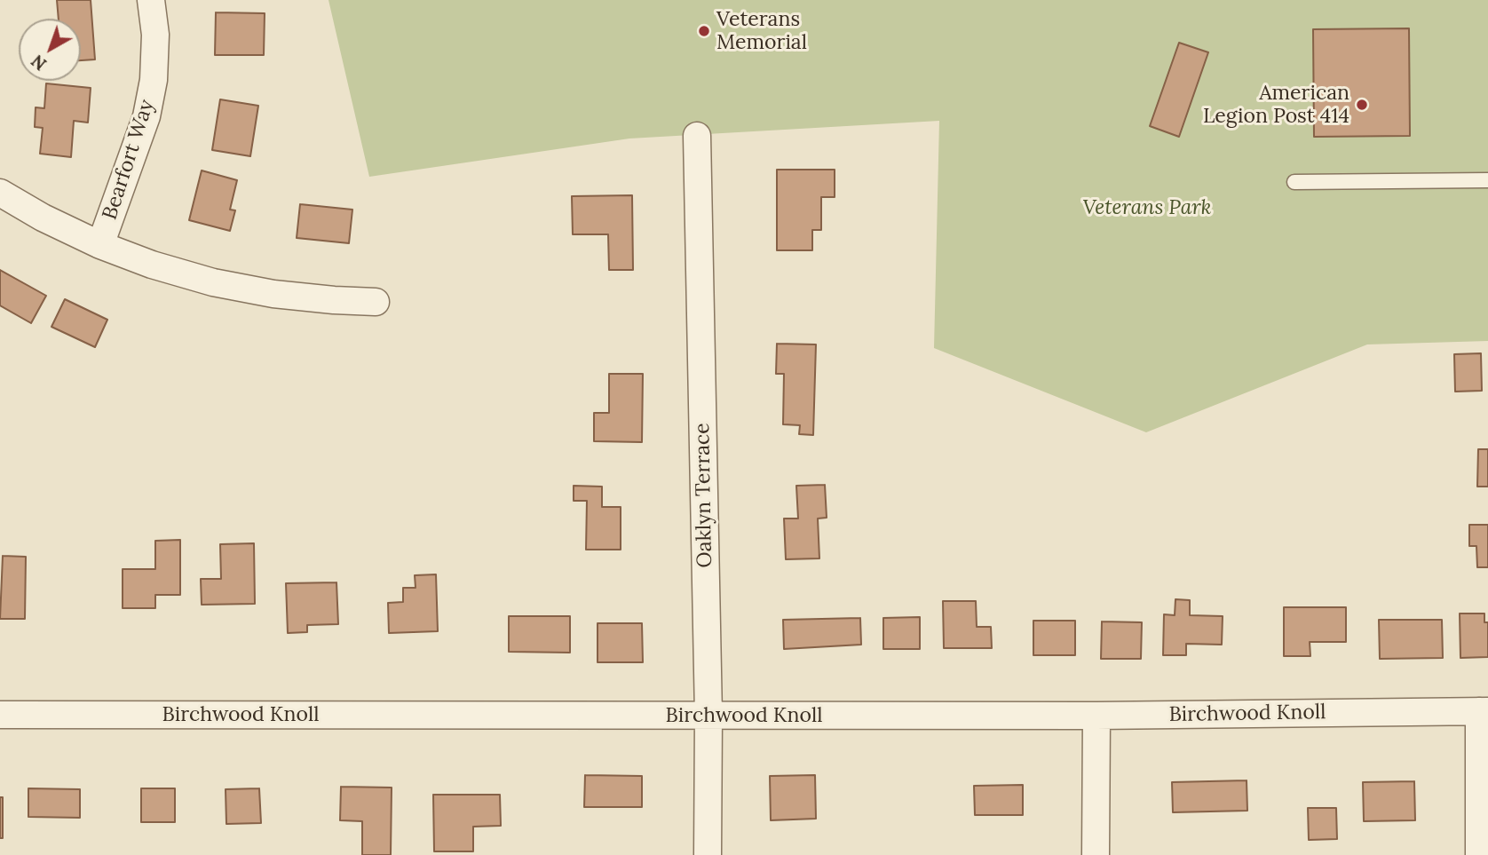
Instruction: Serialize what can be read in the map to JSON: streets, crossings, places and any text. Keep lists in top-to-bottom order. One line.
{"streets":{"street":["Bearfort Way","Oaklyn Terrace","Birchwood Knoll"]},"crossings":[["Oaklyn Terrace","Birchwood Knoll"]],"parks":["Veterans Park"],"places":["Veterans Memorial","American Legion Post 414"],"north":"bottom left"}
